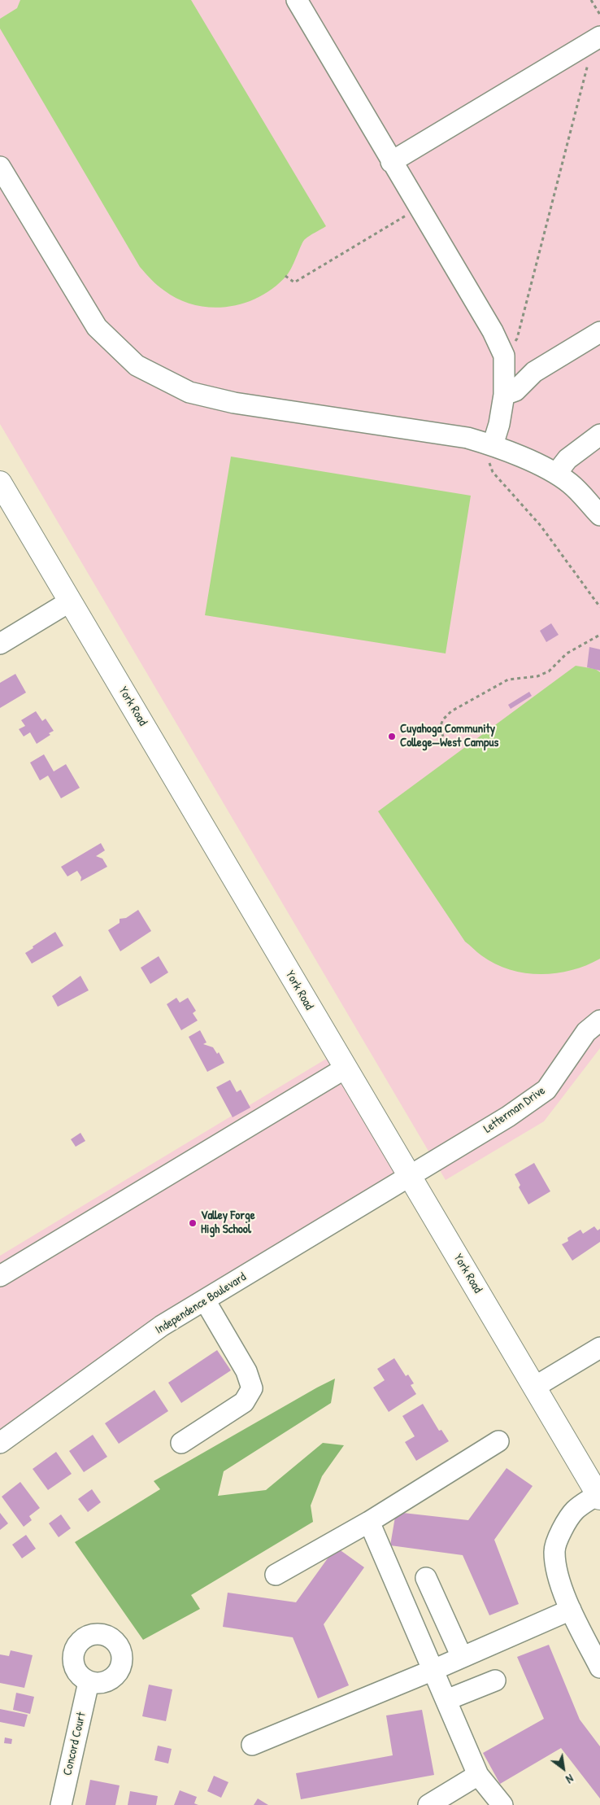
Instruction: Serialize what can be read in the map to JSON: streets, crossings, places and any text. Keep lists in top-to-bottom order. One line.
{"streets":{"main road":["York Road"],"street":["Letterman Drive","Independence Boulevard","Concord Court"]},"crossings":[["York Road","Letterman Drive"],["York Road","Independence Boulevard"],["Letterman Drive","Independence Boulevard"]],"places":["Cuyahoga Community College—West Campus","Valley Forge High School"],"north":"bottom right"}
